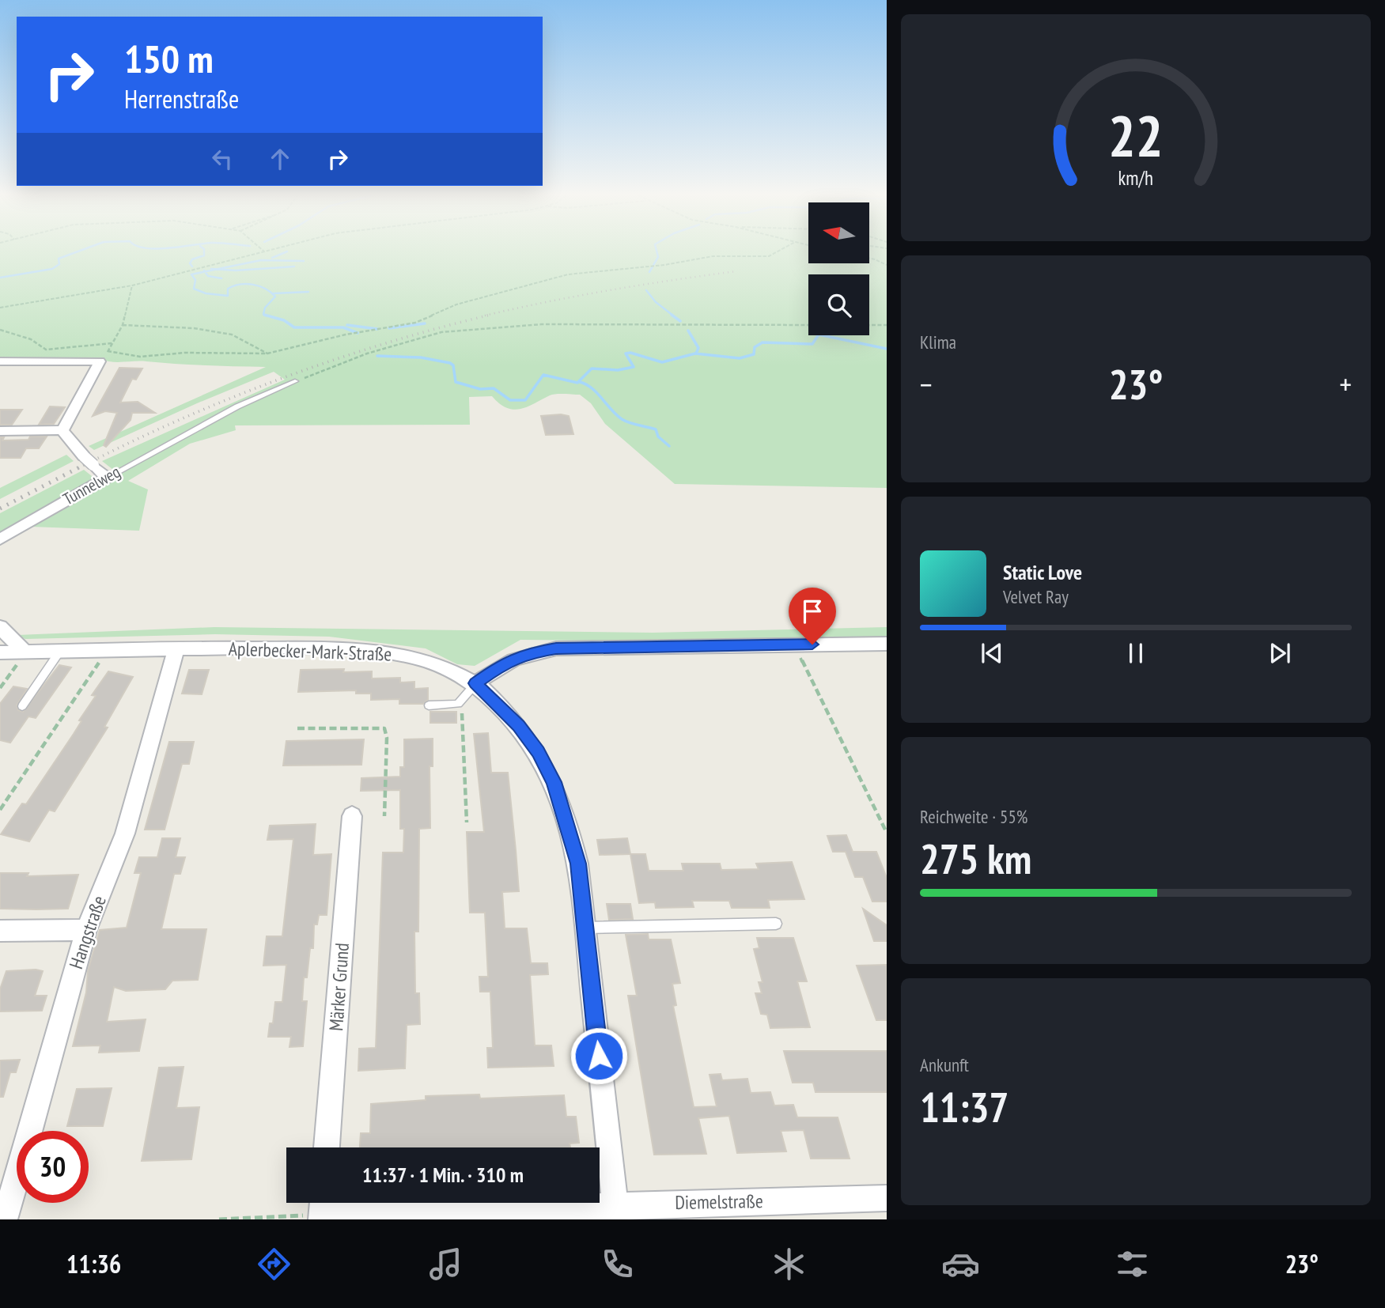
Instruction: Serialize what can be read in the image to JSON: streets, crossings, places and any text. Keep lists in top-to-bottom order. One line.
{"streets":{"street":["Tunnelweg","Aplerbecker-Mark-Straße","Hangstraße","Märker Grund","Diemelstraße"]},"crossings":[["Aplerbecker-Mark-Straße","Hangstraße"],["Aplerbecker-Mark-Straße","Diemelstraße"]],"north":"left","page":{"turn":["150 m","Herrenstraße"],"tile":["Klima",["Reichweite · 55%","275 km"],["Ankunft","11:37"]],"heat":["−","23°","+"],"song":["Static Love","Velvet Ray"],"limit":"30","trip":"11:37 · 1 Min. · 310 m","tabs":["11:36","23°"],"gauge":["22","km/h"]}}
